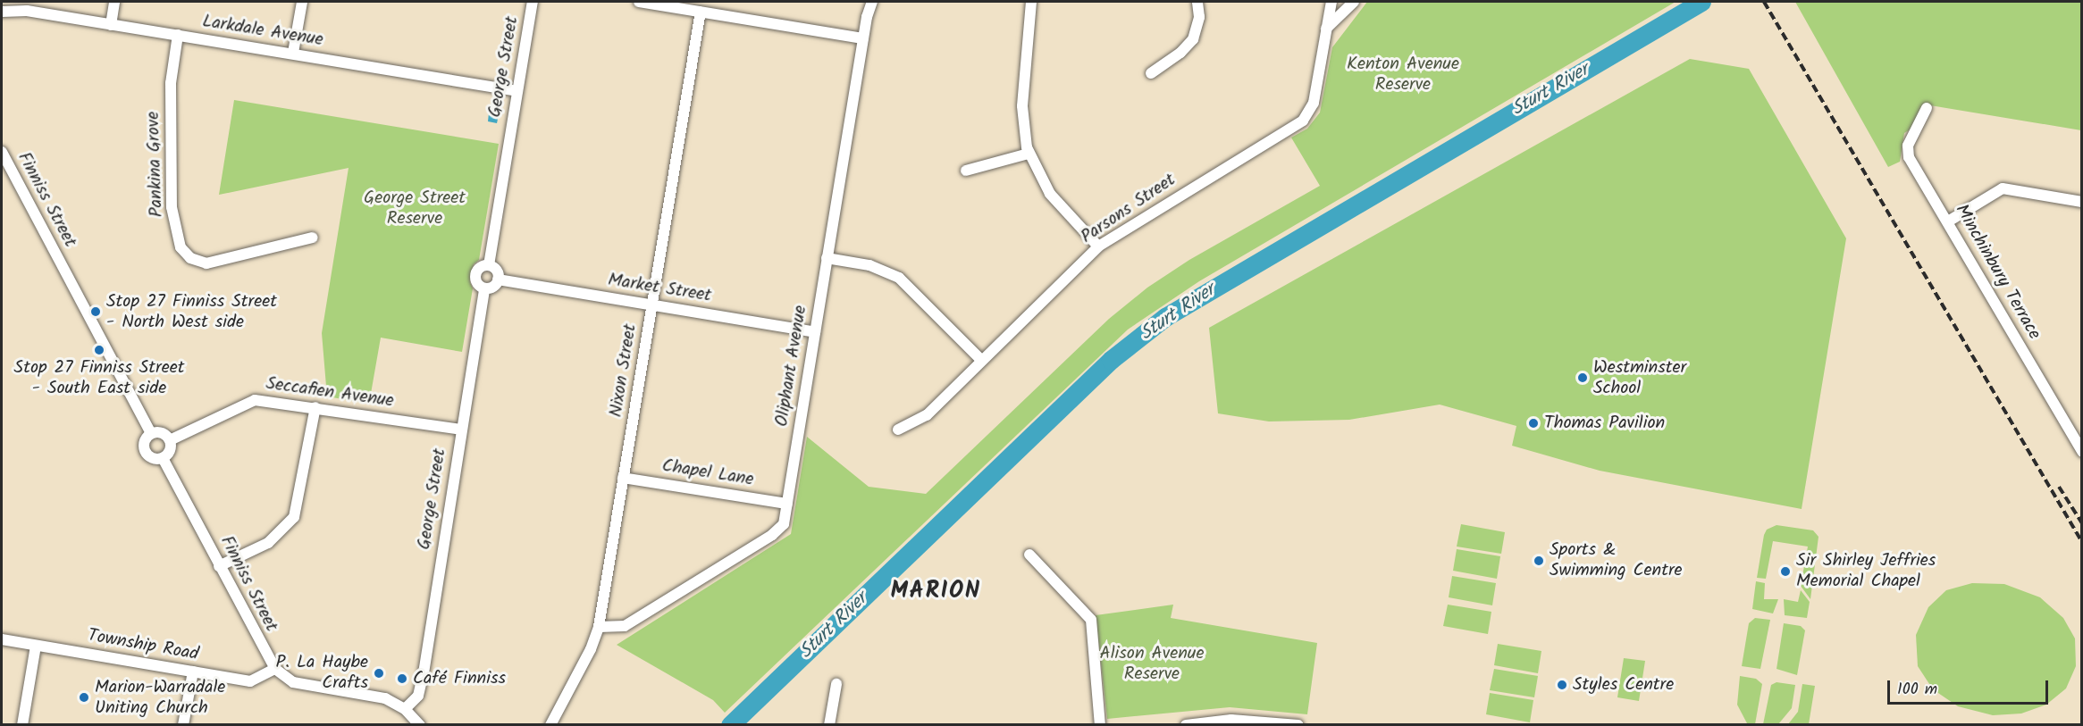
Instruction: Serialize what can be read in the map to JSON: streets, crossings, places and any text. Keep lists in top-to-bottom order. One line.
{"streets":{"street":["Larkdale Avenue","George Street","Pankina Grove","Finniss Street","Parsons Street","Minchinbury Terrace","Market Street","Oliphant Avenue","Nixon Street","Seccafien Avenue","Chapel Lane","Township Road"]},"crossings":[["Larkdale Avenue","George Street"],["Larkdale Avenue","Pankina Grove"],["George Street","Finniss Street"],["George Street","Market Street"],["George Street","Seccafien Avenue"],["Finniss Street","Seccafien Avenue"],["Finniss Street","Township Road"],["Market Street","Oliphant Avenue"],["Market Street","Nixon Street"],["Oliphant Avenue","Nixon Street"],["Oliphant Avenue","Chapel Lane"],["Nixon Street","Chapel Lane"]],"districts":["MARION"],"water":["Sturt River"],"parks":["Kenton Avenue Reserve","George Street Reserve","Alison Avenue Reserve"],"places":["Stop 27 Finniss Street - North West side","Stop 27 Finniss Street - South East side","Westminster School","Thomas Pavilion","Sports & Swimming Centre","Sir Shirley Jeffries Memorial Chapel","P. La Haybe Crafts","Café Finniss","Styles Centre","Marion-Warradale Uniting Church"],"scale_bar":"100 m"}
